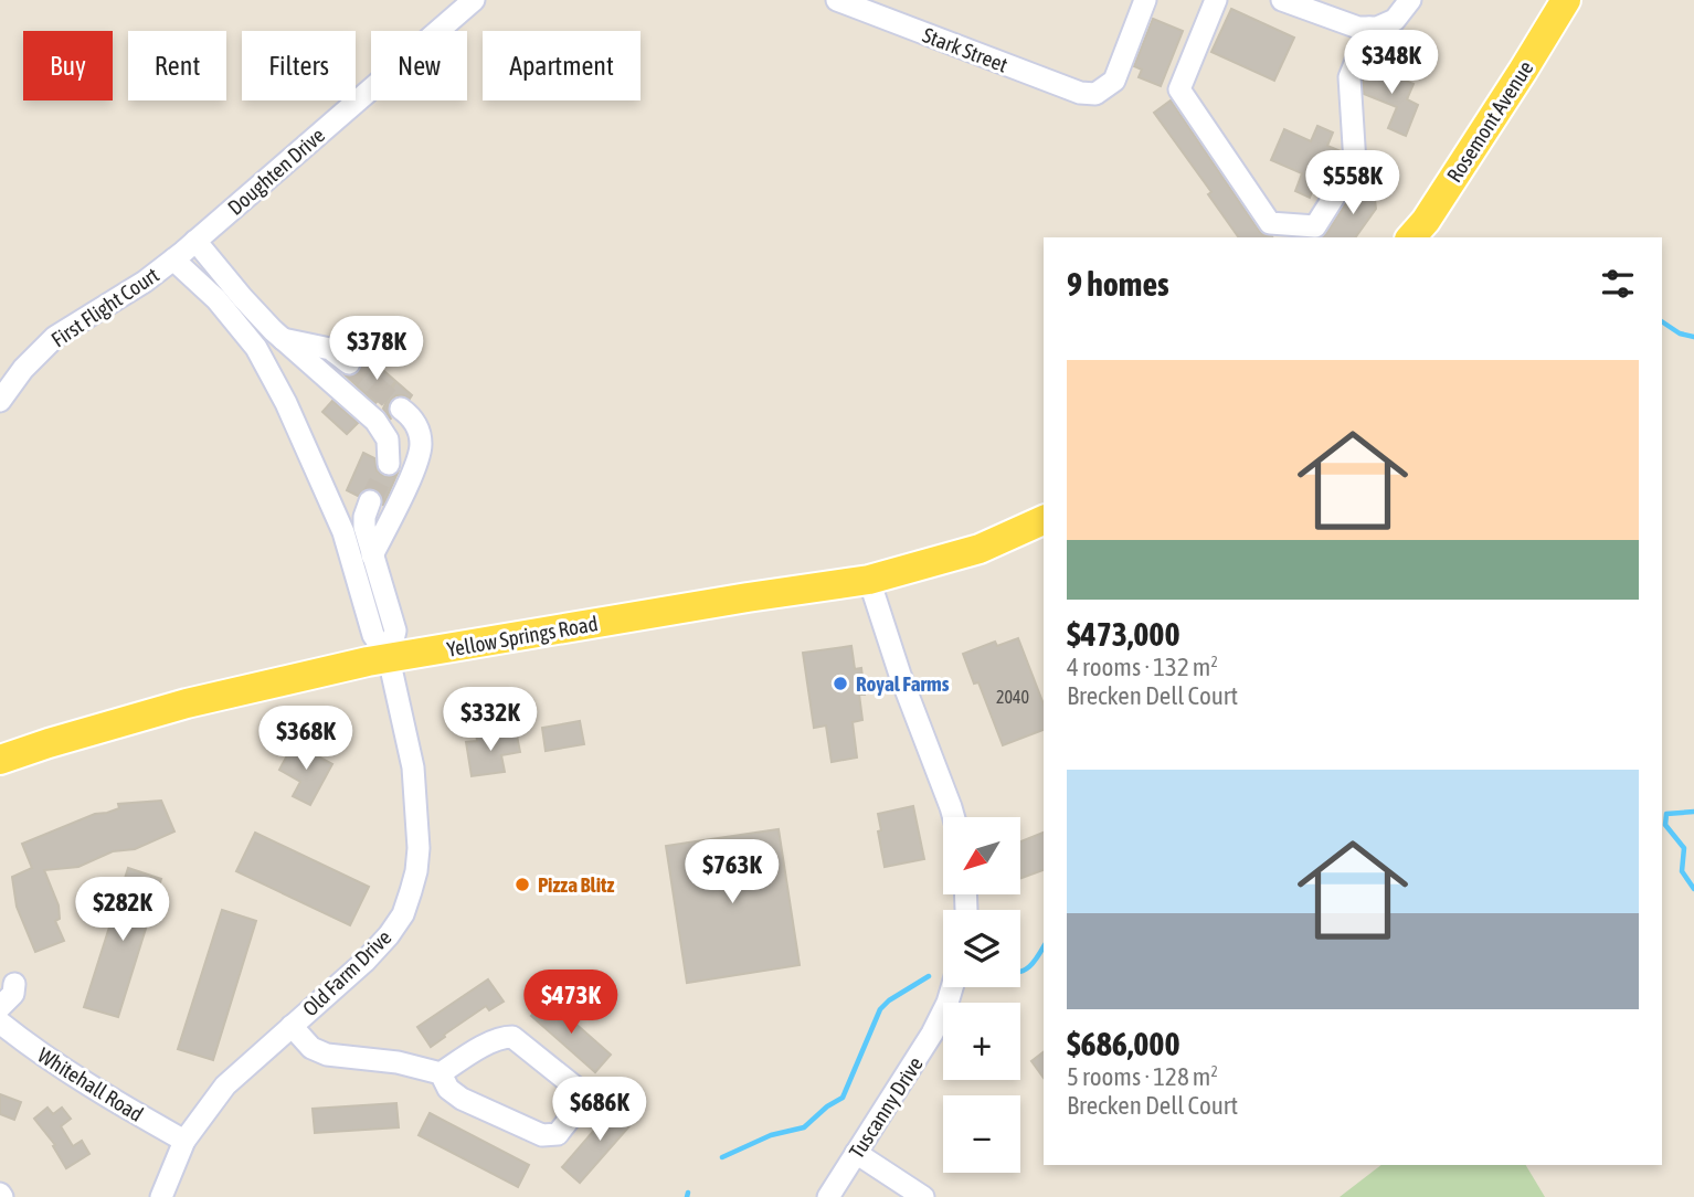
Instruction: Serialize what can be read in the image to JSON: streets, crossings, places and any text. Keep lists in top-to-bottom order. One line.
{"streets":{"main road":["Rosemont Avenue","Yellow Springs Road"],"street":["Stark Street","Doughten Drive","First Flight Court","Old Farm Drive","Whitehall Road","Tuscanny Drive"]},"crossings":[["Doughten Drive","First Flight Court"],["Yellow Springs Road","Old Farm Drive"],["Old Farm Drive","Whitehall Road"]],"places":["Royal Farms","Pizza Blitz"],"house_numbers":["2040"],"north":"bottom left","page":{"price":["$348K","$558K","$378K","$332K","$368K","$763K","$282K","$473K","$686K"],"chip":["Buy","Rent","Filters","New","Apartment"],"heading":"9 homes","list":[{"name":"$473,000","note":"4 rooms · 132 m² · Brecken Dell Court"},{"name":"$686,000","note":"5 rooms · 128 m² · Brecken Dell Court"}],"map_buttons":["+","−"]}}
